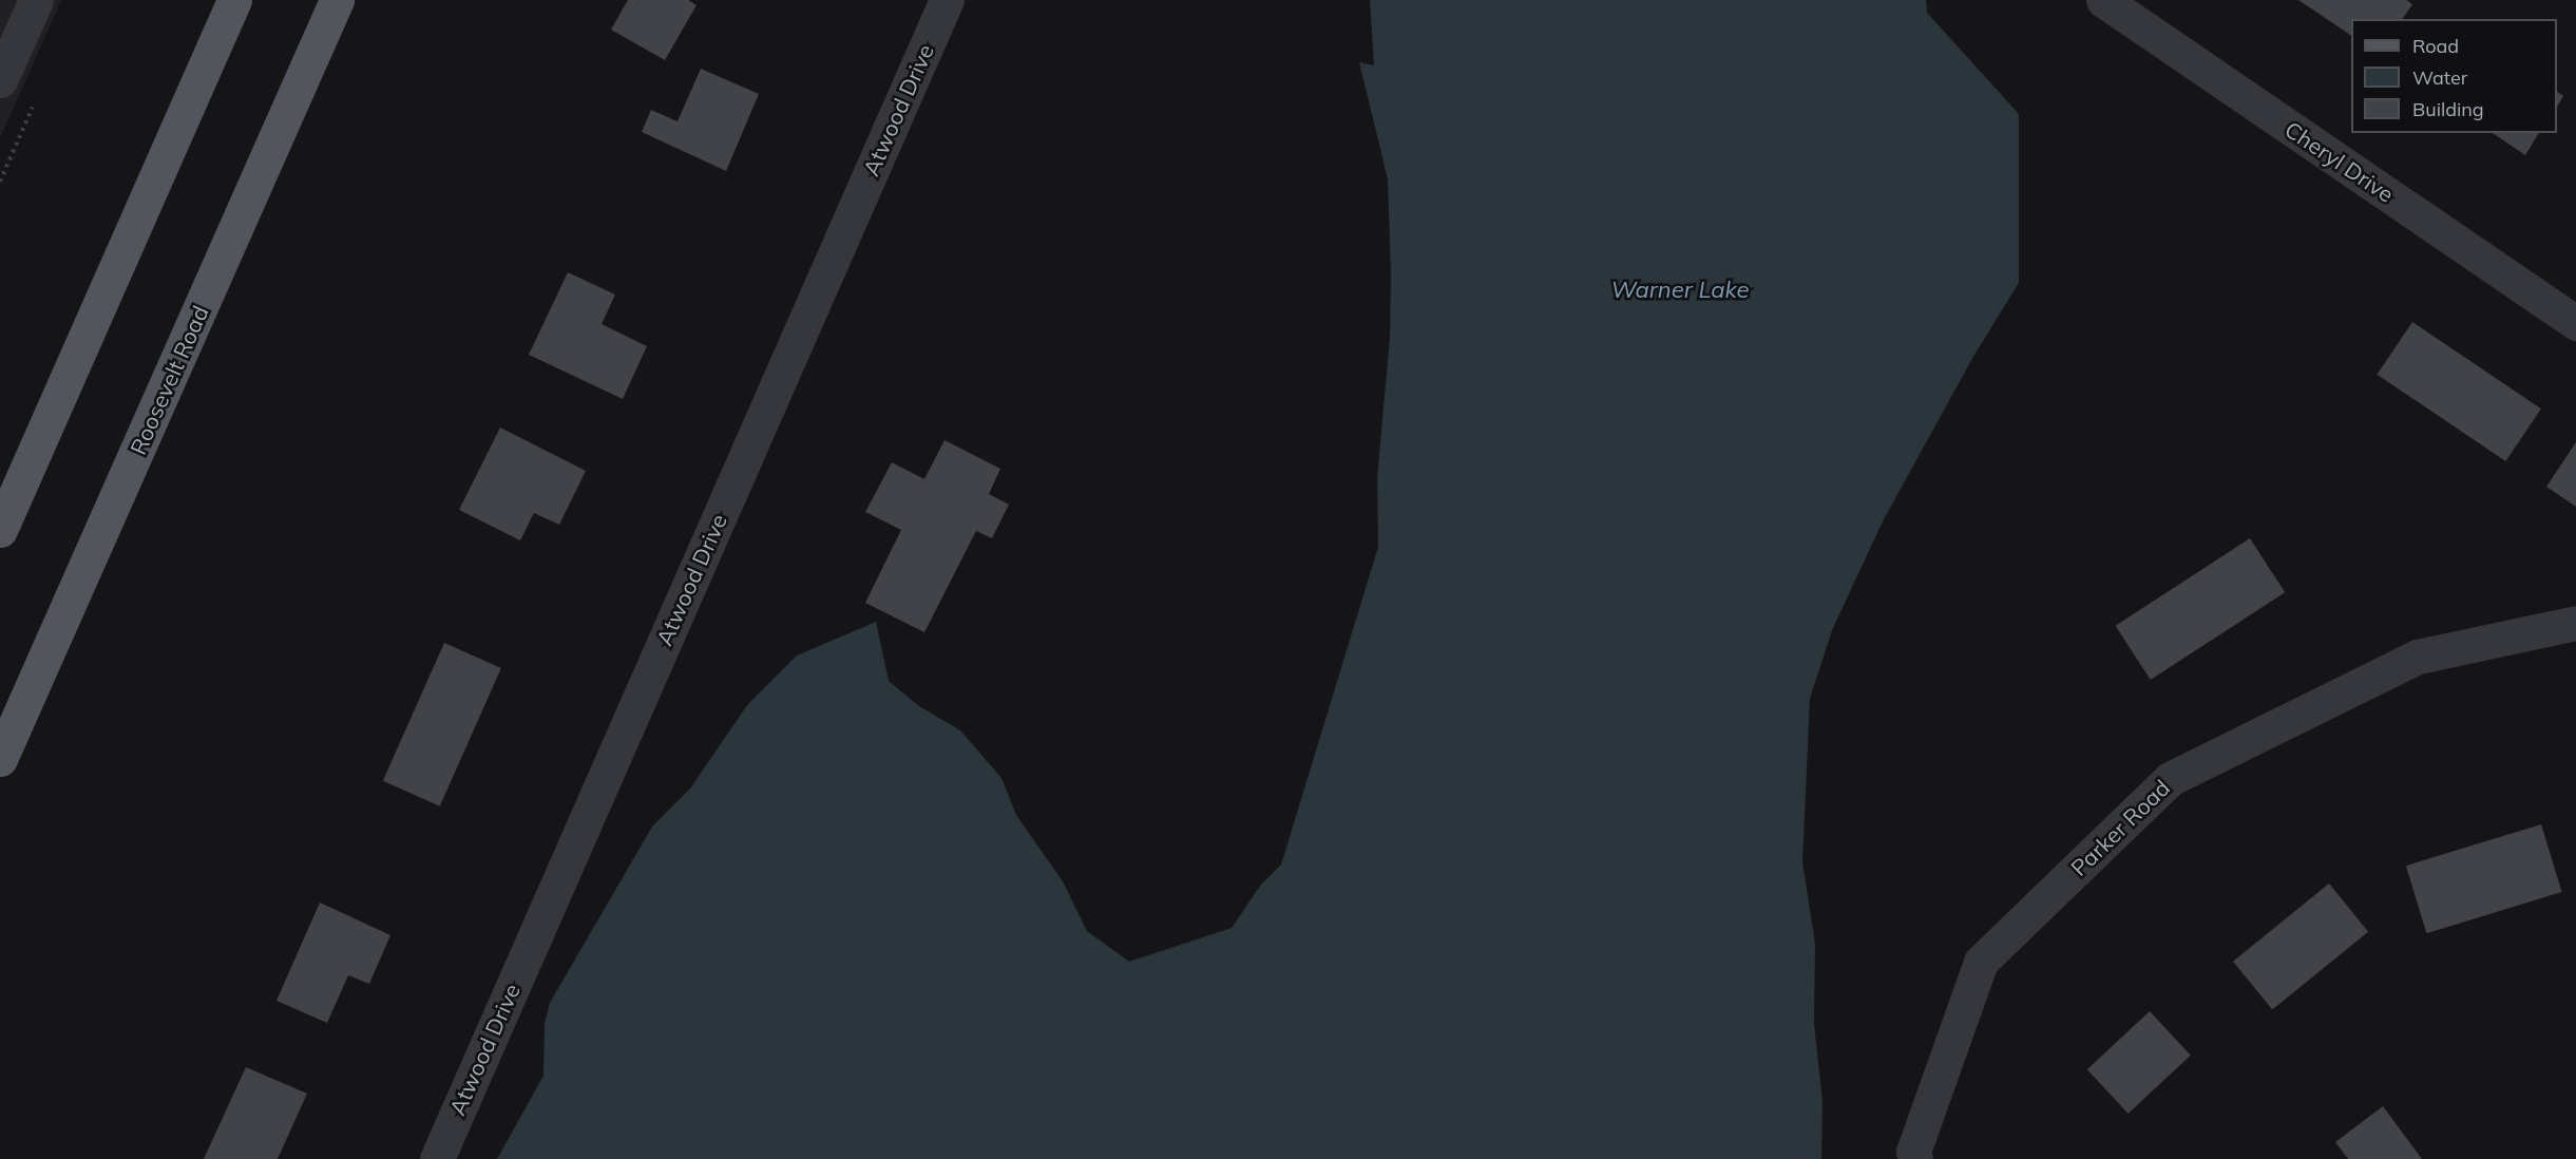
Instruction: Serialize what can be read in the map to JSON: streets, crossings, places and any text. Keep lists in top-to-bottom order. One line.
{"streets":{"main road":["Roosevelt Road"],"street":["Atwood Drive","Cheryl Drive","Parker Road"]},"water":["Warner Lake"],"legend":["Road","Water","Building"]}
